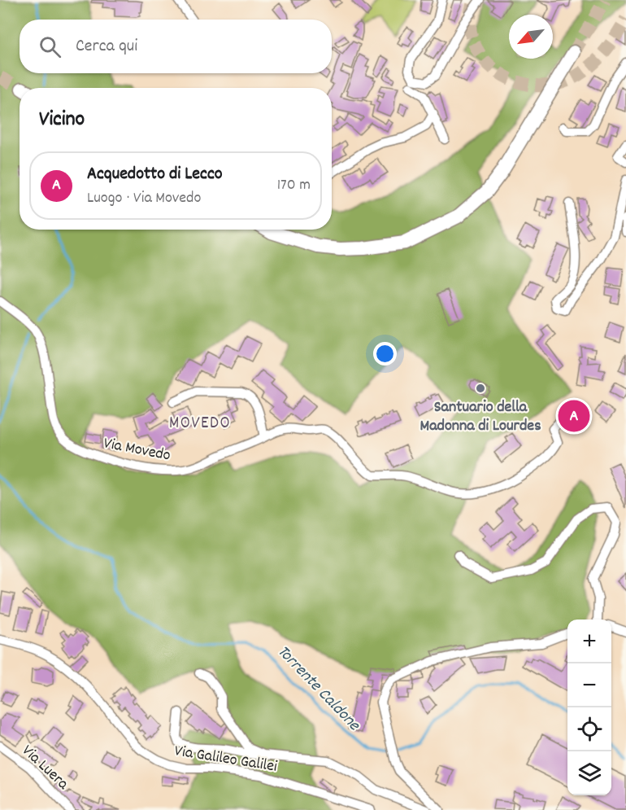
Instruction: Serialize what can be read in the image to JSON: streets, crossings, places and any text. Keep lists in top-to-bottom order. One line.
{"streets":{"street":["Via Movedo","Via Galileo Galilei","Via Luera"]},"districts":["MOVEDO"],"water":["Torrente Caldone"],"places":["Santuario della Madonna di Lourdes"],"north":"bottom left","page":{"search":"Cerca qui","heading":"Vicino","list":[{"mark":"A","name":"Acquedotto di Lecco","note":"Luogo · Via Movedo","value":"170 m"}],"pins":"A","map_buttons":["+","−"]}}
